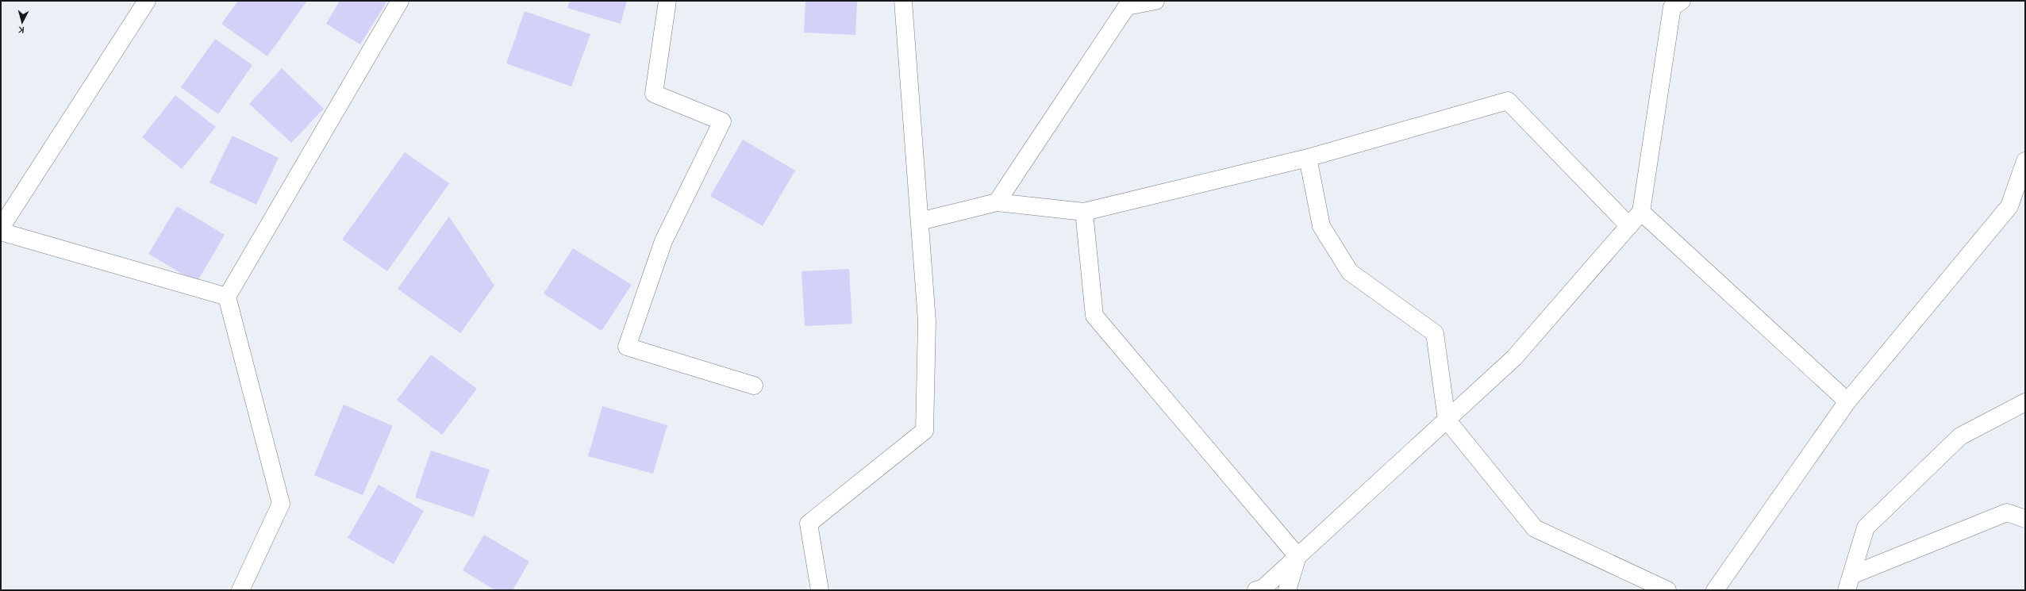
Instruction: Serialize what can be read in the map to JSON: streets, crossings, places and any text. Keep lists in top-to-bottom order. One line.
{"north":"bottom"}
